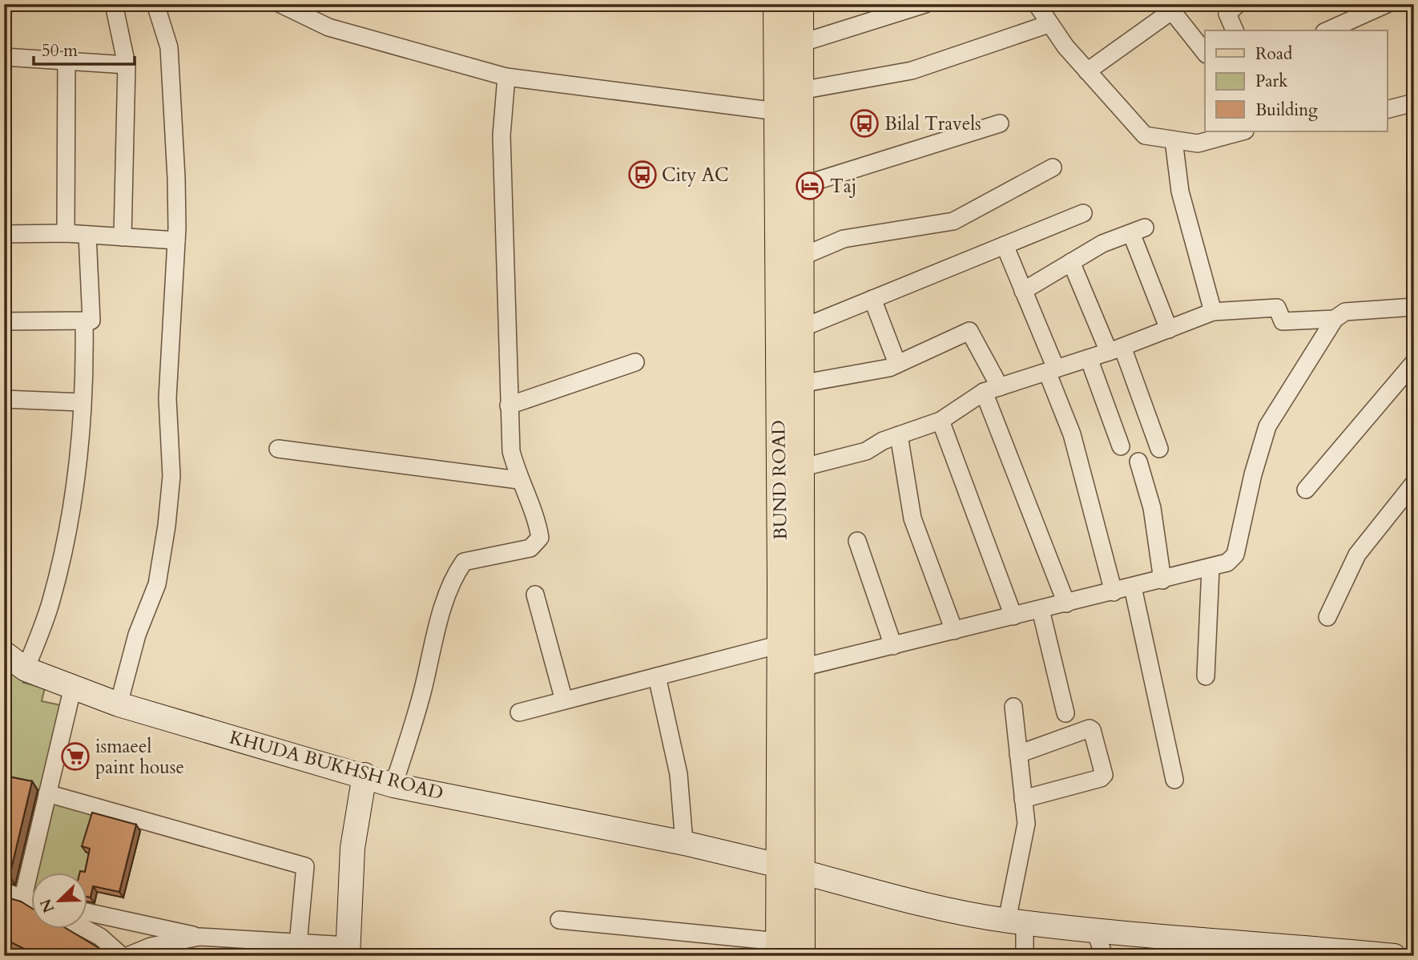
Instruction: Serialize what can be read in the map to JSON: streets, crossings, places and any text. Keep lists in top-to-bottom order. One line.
{"streets":{"main road":["BUND ROAD"],"street":["KHUDA BUKHSH ROAD"]},"crossings":[["BUND ROAD","KHUDA BUKHSH ROAD"]],"places":{"bus stop":["Bilal Travels","City AC"],"hotel":["Taj"],"supermarket":["ismaeel paint house"]},"legend":["Road","Park","Building"],"scale_bar":"50 m","north":"bottom left"}
